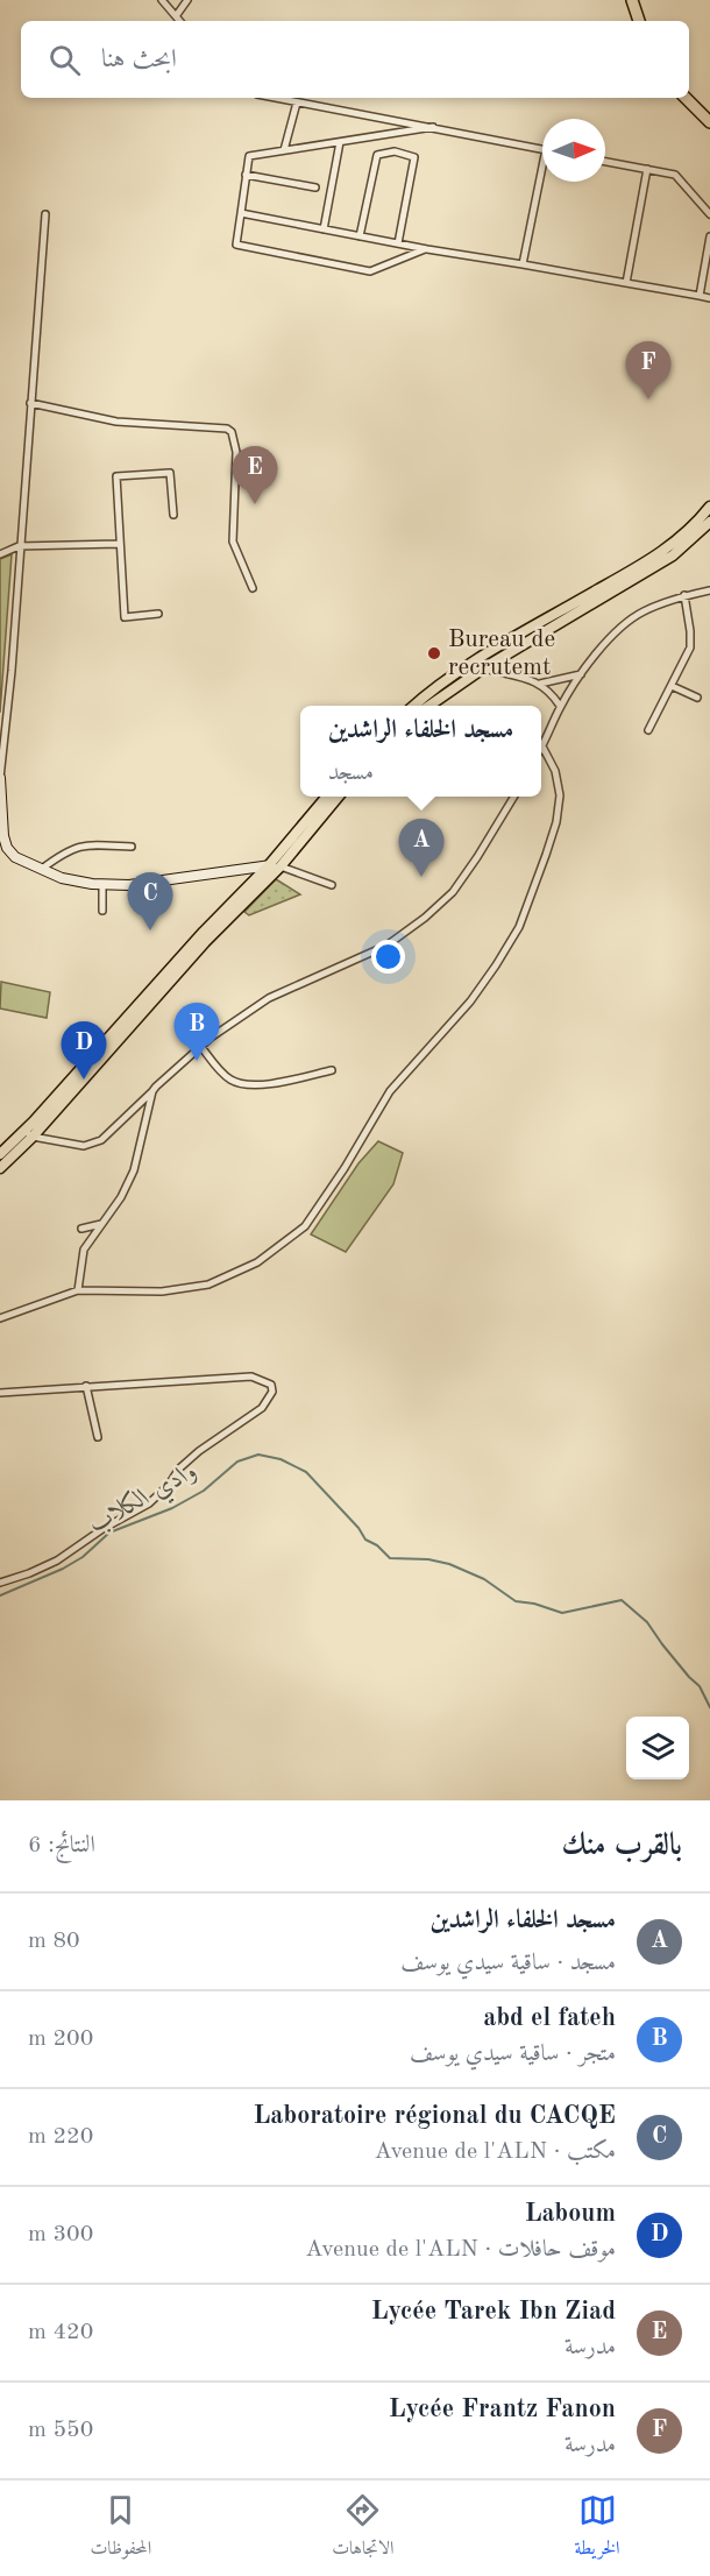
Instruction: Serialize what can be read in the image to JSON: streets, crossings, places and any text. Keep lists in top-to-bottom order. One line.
{"water":["وادي الكلاب"],"places":["Bureau de recrutemt"],"north":"right","page":{"search":"ابحث هنا","pins":["F","E","A","C","B","D"],"popup":["مسجد الخلفاء الراشدين","مسجد"],"heading":["بالقرب منك","النتائج: 6"],"list":[{"mark":"A","name":"مسجد الخلفاء الراشدين","note":"مسجد · ساقية سيدي يوسف","value":"80 m"},{"mark":"B","name":"abd el fateh","note":"متجر · ساقية سيدي يوسف","value":"200 m"},{"mark":"C","name":"Laboratoire régional du CACQE","note":"مكتب · Avenue de l'ALN","value":"220 m"},{"mark":"D","name":"Laboum","note":"موقف حافلات · Avenue de l'ALN","value":"300 m"},{"mark":"E","name":"Lycée Tarek Ibn Ziad","note":"مدرسة","value":"420 m"},{"mark":"F","name":"Lycée Frantz Fanon","note":"مدرسة","value":"550 m"}],"nav":["الخريطة","الاتجاهات","المحفوظات"]}}
